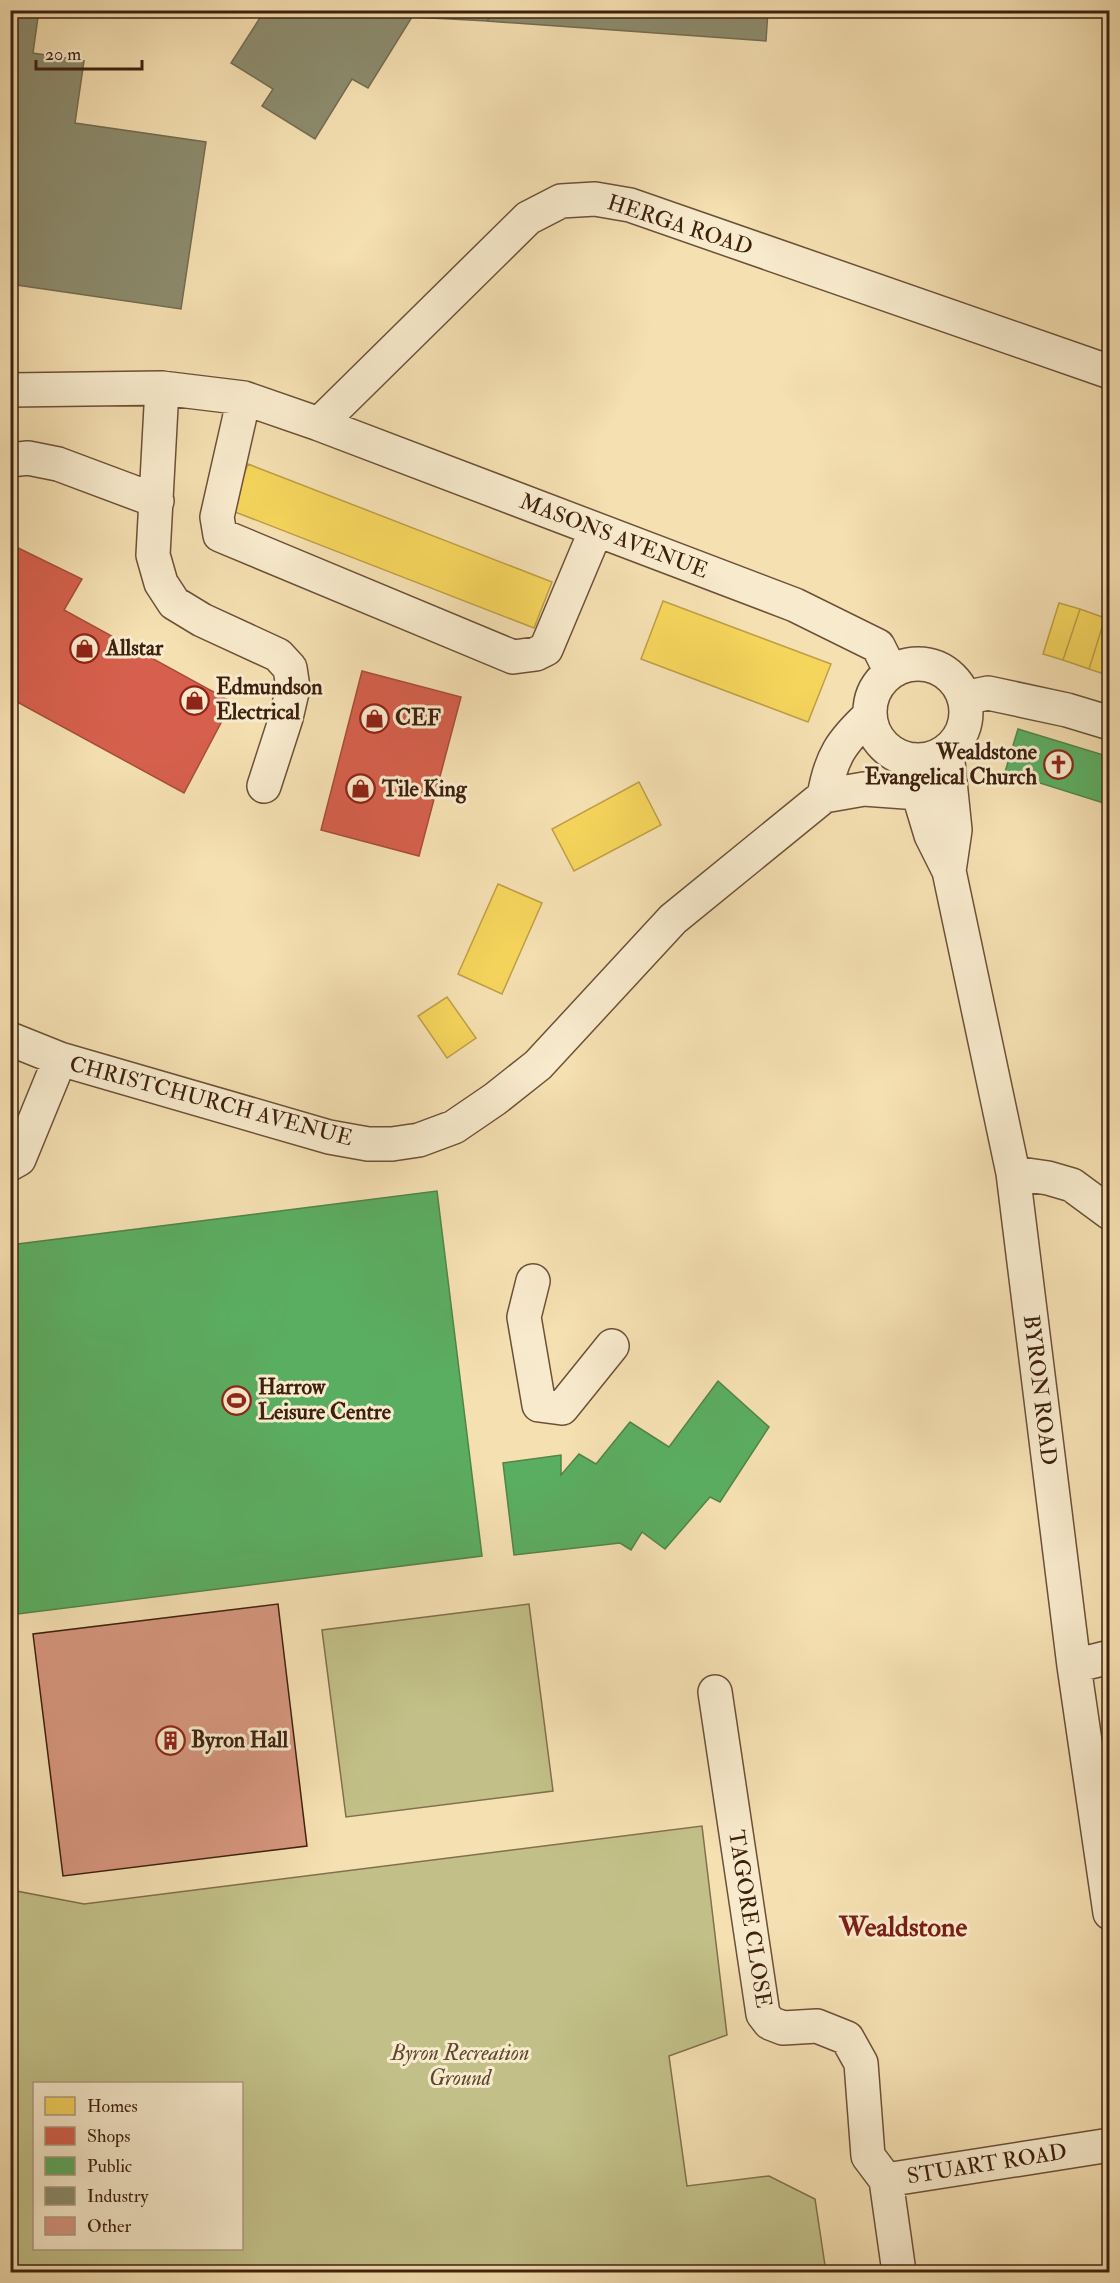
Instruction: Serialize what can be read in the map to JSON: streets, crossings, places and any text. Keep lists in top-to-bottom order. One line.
{"streets":{"street":["HERGA ROAD","MASONS AVENUE","CHRISTCHURCH AVENUE","BYRON ROAD","TAGORE CLOSE","STUART ROAD"]},"crossings":[["HERGA ROAD","MASONS AVENUE"],["MASONS AVENUE","BYRON ROAD"],["CHRISTCHURCH AVENUE","BYRON ROAD"],["TAGORE CLOSE","STUART ROAD"]],"districts":["Wealdstone"],"parks":["Byron Recreation Ground"],"places":{"shop":["Allstar","Edmundson Electrical","CEF","Tile King"],"church":["Wealdstone Evangelical Church"],"sports":["Harrow Leisure Centre"],"building":["Byron Hall"]},"legend":["Homes","Shops","Public","Industry","Other"],"scale_bar":"20 m"}
